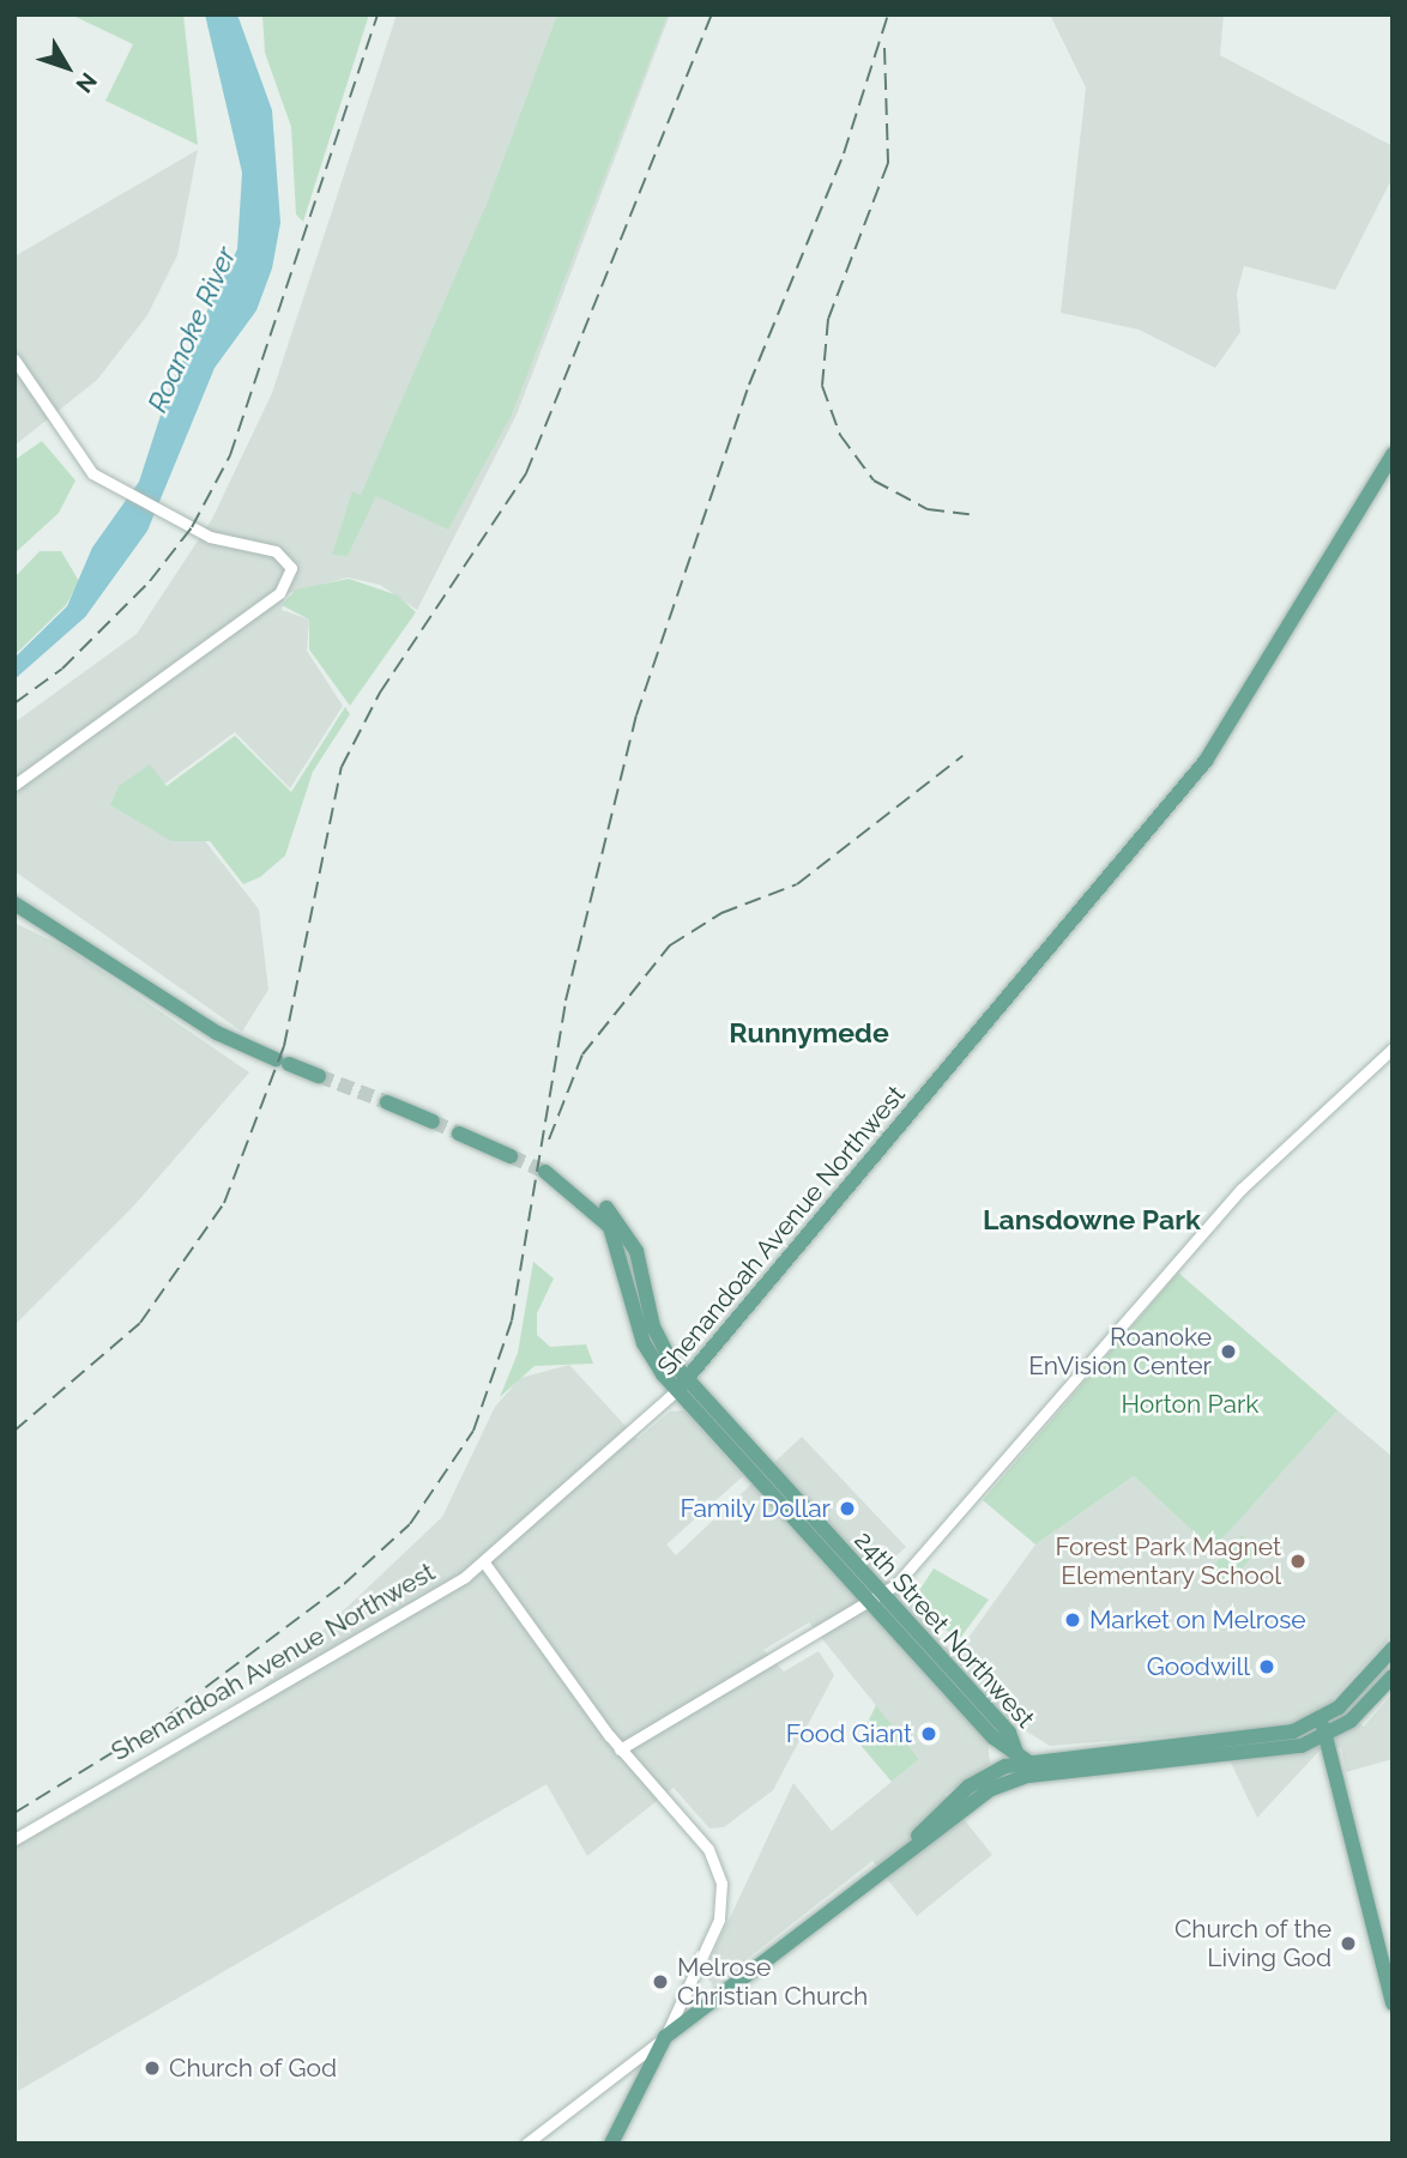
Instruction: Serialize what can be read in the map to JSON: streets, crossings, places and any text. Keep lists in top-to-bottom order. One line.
{"streets":{"main road":["Shenandoah Avenue Northwest","24th Street Northwest"]},"crossings":[["Shenandoah Avenue Northwest","24th Street Northwest"]],"districts":["Runnymede","Lansdowne Park"],"water":["Roanoke River"],"parks":["Horton Park"],"places":["Roanoke EnVision Center","Family Dollar","Forest Park Magnet Elementary School","Market on Melrose","Goodwill","Food Giant","Church of the Living God","Melrose Christian Church","Church of God"],"north":"bottom right"}
